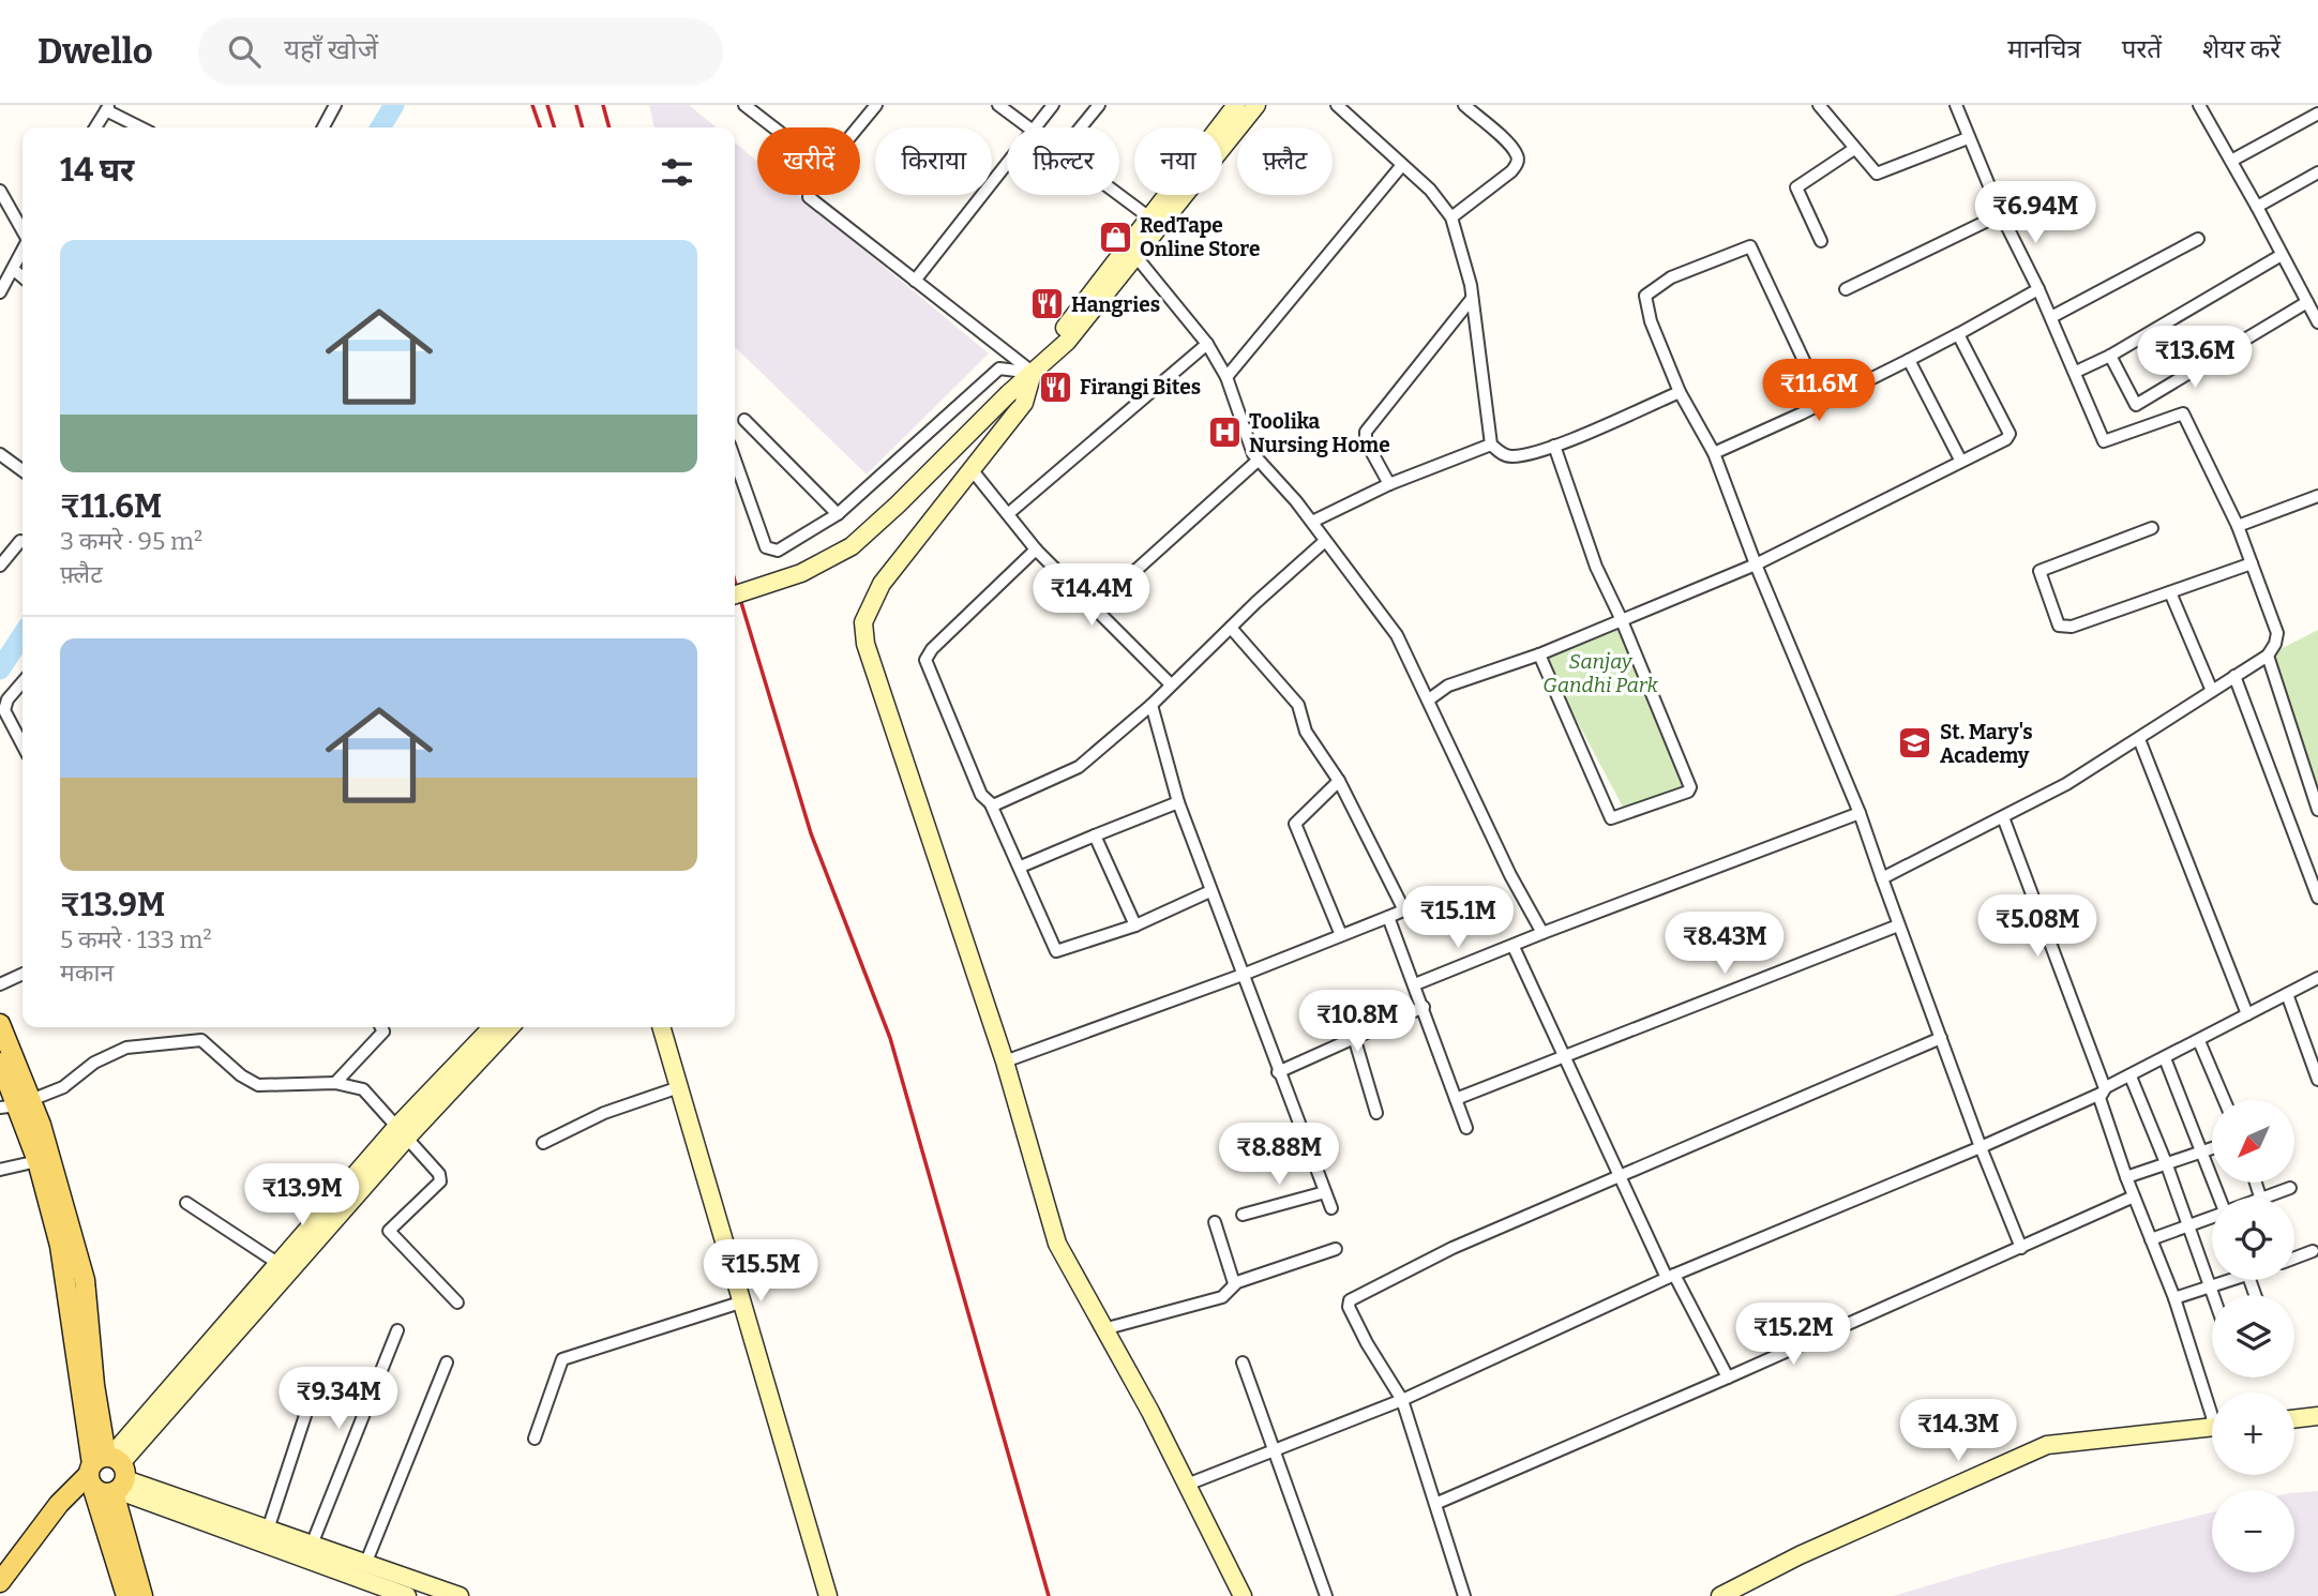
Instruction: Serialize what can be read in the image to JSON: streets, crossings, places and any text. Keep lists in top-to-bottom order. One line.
{"parks":["Sanjay Gandhi Park"],"places":{"shop":["RedTape Online Store"],"restaurant":["Hangries","Firangi Bites"],"hospital":["Toolika Nursing Home"],"school or university":["St. Mary's Academy"]},"north":"bottom left","page":{"header":"Dwello","search":"यहाँ खोजें","nav":["मानचित्र","परतें","शेयर करें"],"chip":["खरीदें","किराया","फ़िल्टर","नया","फ़्लैट"],"heading":"14 घर","price":["₹6.94M","₹13.6M","₹11.6M","₹14.4M","₹15.1M","₹5.08M","₹8.43M","₹10.8M","₹8.88M","₹13.9M","₹15.5M","₹15.2M","₹9.34M","₹14.3M"],"list":[{"name":"₹11.6M","note":"3 कमरे · 95 m² · फ़्लैट"},{"name":"₹13.9M","note":"5 कमरे · 133 m² · मकान"}],"map_buttons":["+","−"]}}
